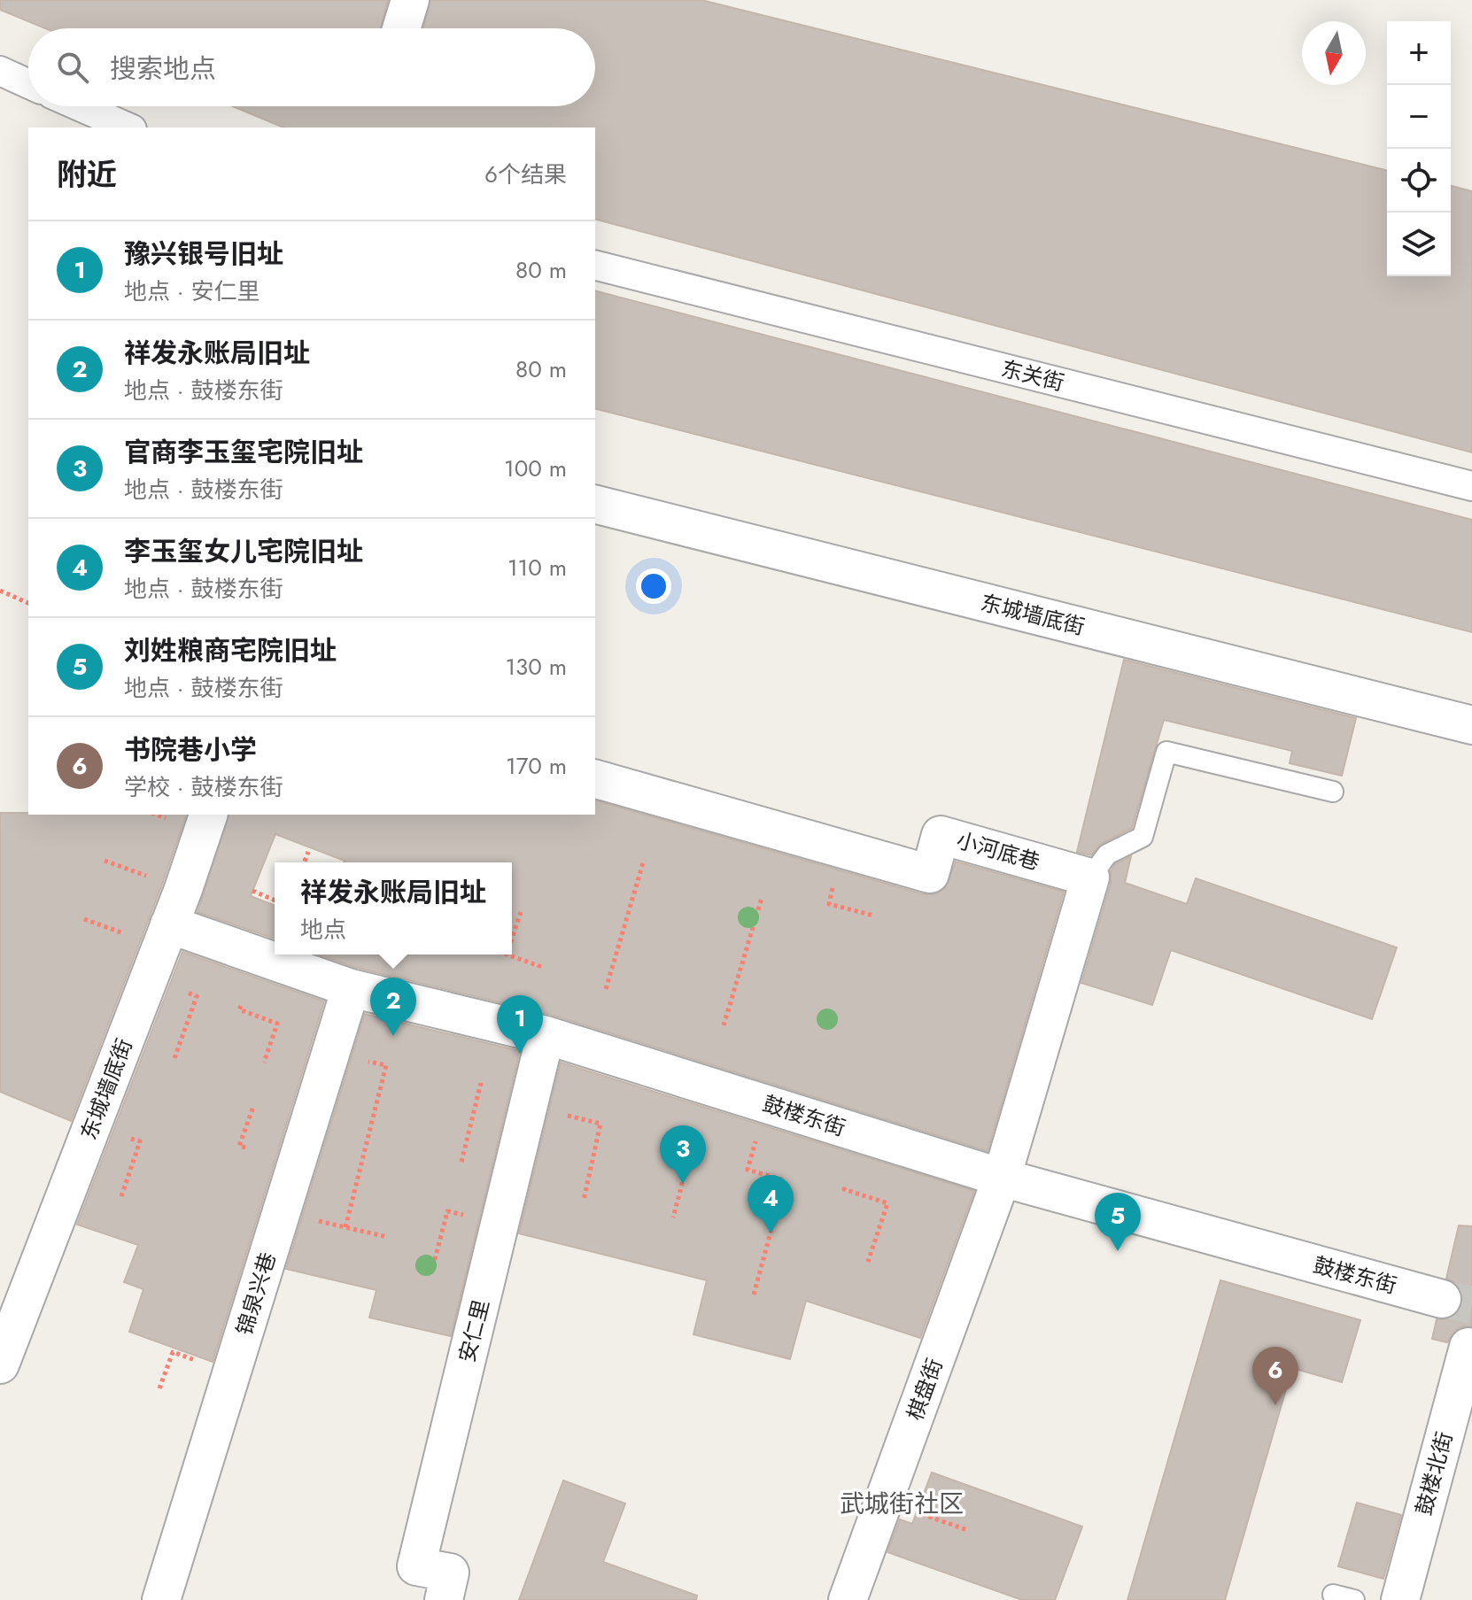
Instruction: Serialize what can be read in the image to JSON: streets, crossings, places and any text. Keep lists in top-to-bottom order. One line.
{"streets":{"street":["东关街","东城墙底街","小河底巷","鼓楼东街","锦泉兴巷","安仁里","棋盘街","鼓楼北街"]},"crossings":[["东城墙底街","鼓楼东街"],["鼓楼东街","锦泉兴巷"],["鼓楼东街","安仁里"],["鼓楼东街","棋盘街"]],"districts":["武城街社区"],"north":"bottom","page":{"map_buttons":["+","−"],"search":"搜索地点","heading":["附近","6个结果"],"list":[{"mark":"1","name":"豫兴银号旧址","note":"地点 · 安仁里","value":"80 m"},{"mark":"2","name":"祥发永账局旧址","note":"地点 · 鼓楼东街","value":"80 m"},{"mark":"3","name":"官商李玉玺宅院旧址","note":"地点 · 鼓楼东街","value":"100 m"},{"mark":"4","name":"李玉玺女儿宅院旧址","note":"地点 · 鼓楼东街","value":"110 m"},{"mark":"5","name":"刘姓粮商宅院旧址","note":"地点 · 鼓楼东街","value":"130 m"},{"mark":"6","name":"书院巷小学","note":"学校 · 鼓楼东街","value":"170 m"}],"popup":["祥发永账局旧址","地点"],"pins":["2","1","3","4","5","6"]}}
